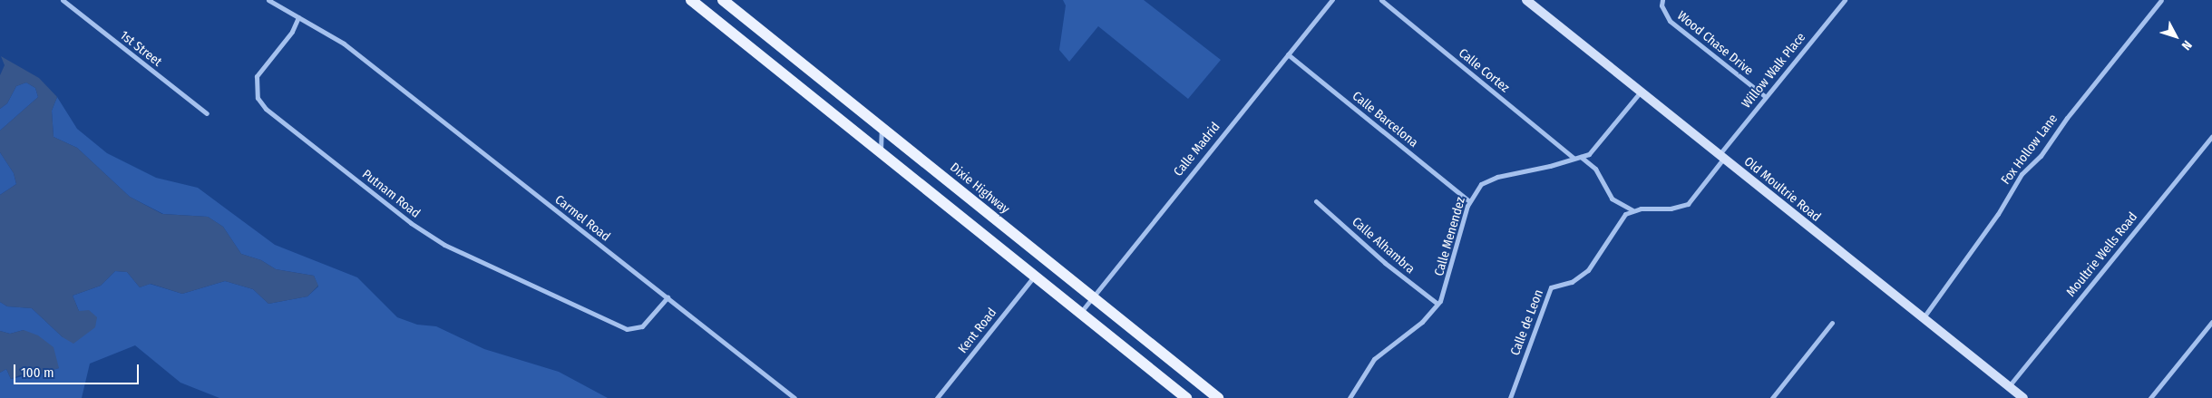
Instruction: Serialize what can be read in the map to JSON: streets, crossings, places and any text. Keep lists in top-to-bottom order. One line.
{"streets":{"main road":["Dixie Highway","Old Moultrie Road"],"street":["Wood Chase Drive","1st Street","Calle Cortez","Willow Walk Place","Calle Barcelona","Calle Madrid","Fox Hollow Lane","Putnam Road","Carmel Road","Calle Menendez","Calle Alhambra","Moultrie Wells Road","Calle de Leon","Kent Road"]},"crossings":[["Wood Chase Drive","Willow Walk Place"],["Calle Cortez","Calle Menendez"],["Willow Walk Place","Old Moultrie Road"],["Calle Barcelona","Calle Madrid"],["Calle Barcelona","Calle Menendez"],["Calle Madrid","Dixie Highway"],["Fox Hollow Lane","Old Moultrie Road"],["Old Moultrie Road","Moultrie Wells Road"],["Putnam Road","Carmel Road"],["Calle Menendez","Calle Alhambra"]],"scale_bar":"100 m","north":"bottom right"}
